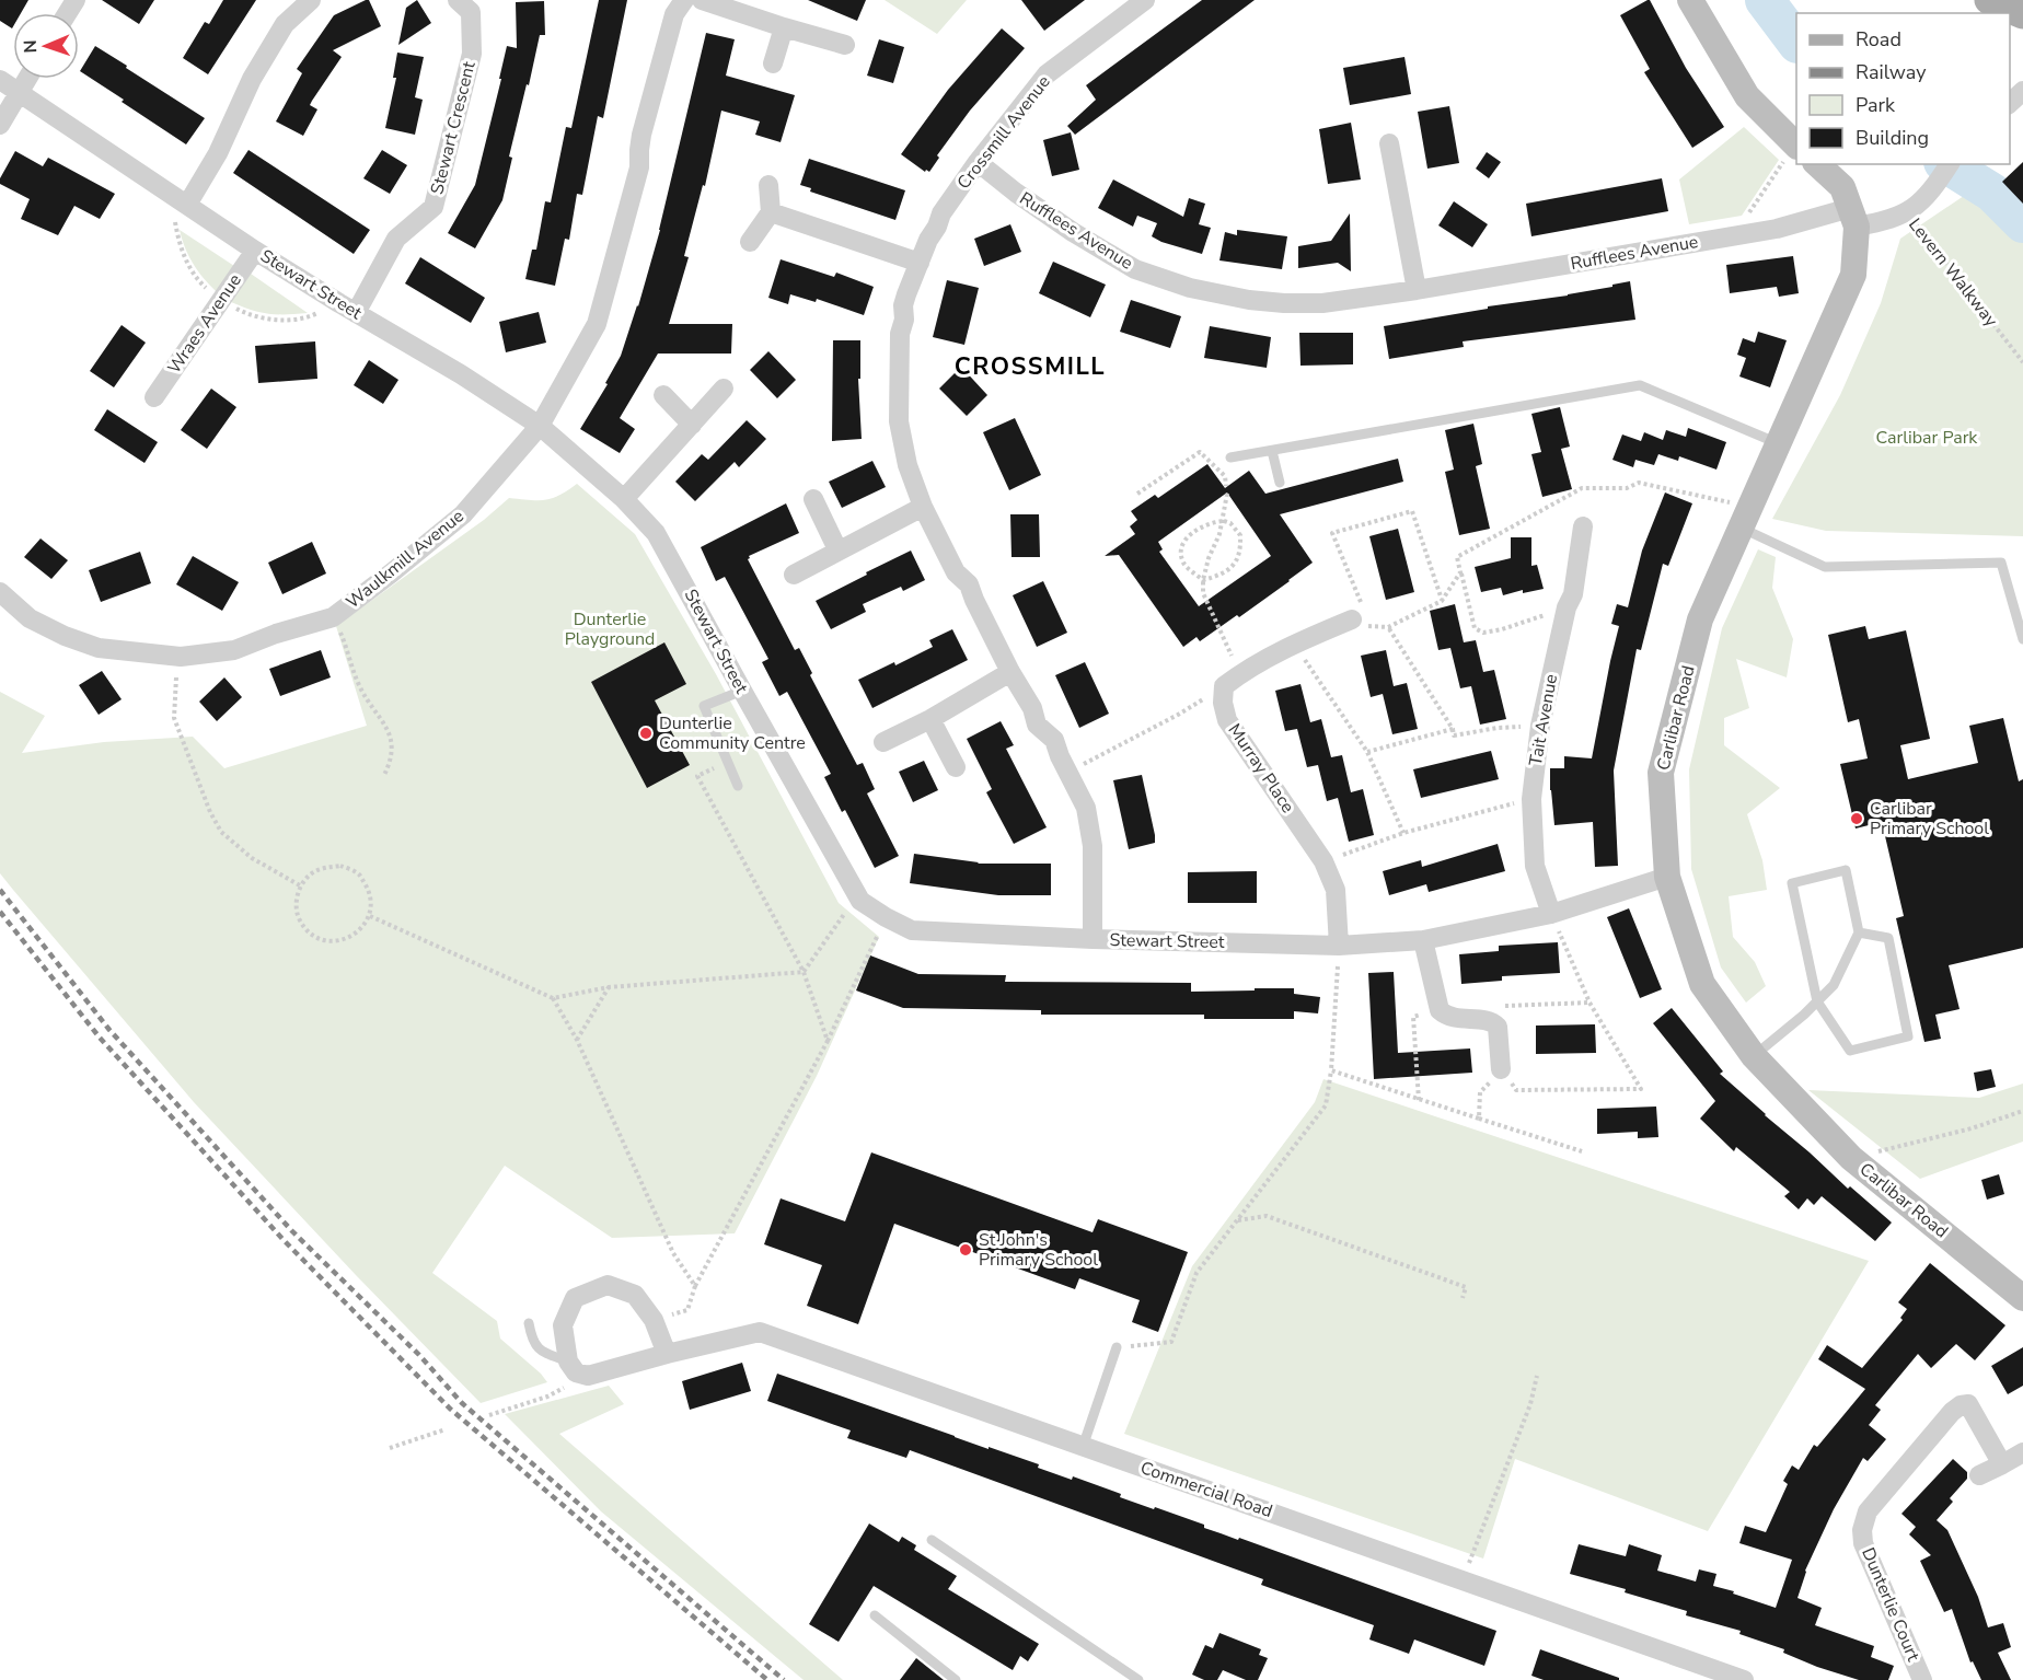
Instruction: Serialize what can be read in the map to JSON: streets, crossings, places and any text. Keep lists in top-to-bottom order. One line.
{"streets":{"street":["Stewart Crescent","Crossmill Avenue","Rufflees Avenue","Stewart Street","Wraes Avenue","Waulkmill Avenue","Carlibar Road","Tait Avenue","Murray Place","Commercial Road","Dunterlie Court"],"path":["Levern Walkway"]},"crossings":[["Stewart Crescent","Stewart Street"],["Crossmill Avenue","Rufflees Avenue"],["Crossmill Avenue","Stewart Street"],["Rufflees Avenue","Carlibar Road"],["Stewart Street","Wraes Avenue"],["Stewart Street","Waulkmill Avenue"],["Stewart Street","Carlibar Road"],["Stewart Street","Tait Avenue"],["Stewart Street","Murray Place"]],"districts":["CROSSMILL"],"parks":["Carlibar Park","Dunterlie Playground"],"places":["Dunterlie Community Centre","Carlibar Primary School","St John's Primary School"],"legend":["Road","Railway","Park","Building"],"north":"left"}
